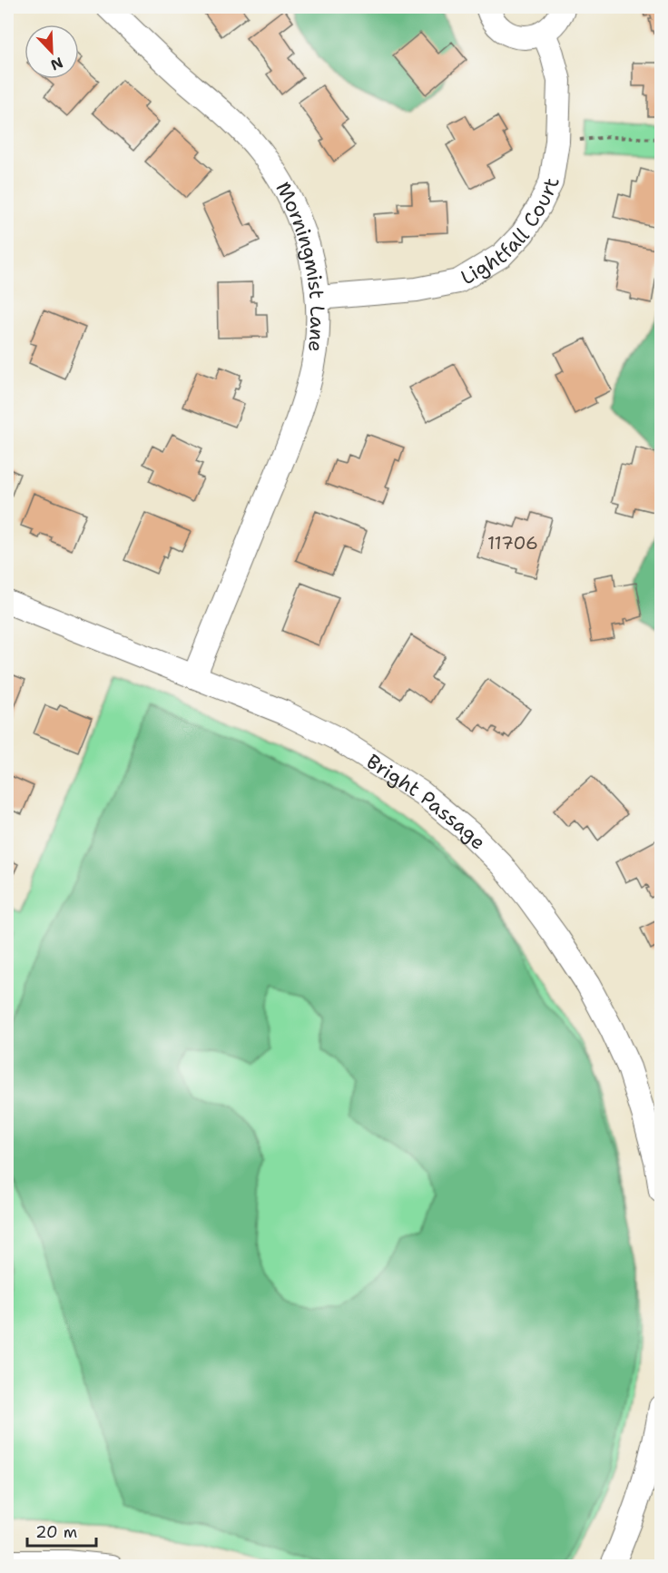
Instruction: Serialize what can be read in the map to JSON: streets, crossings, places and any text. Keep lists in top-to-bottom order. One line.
{"streets":{"street":["Lightfall Court","Morningmist Lane","Bright Passage"]},"crossings":[["Lightfall Court","Morningmist Lane"],["Morningmist Lane","Bright Passage"]],"house_numbers":["11706"],"scale_bar":"20 m","north":"bottom right"}
